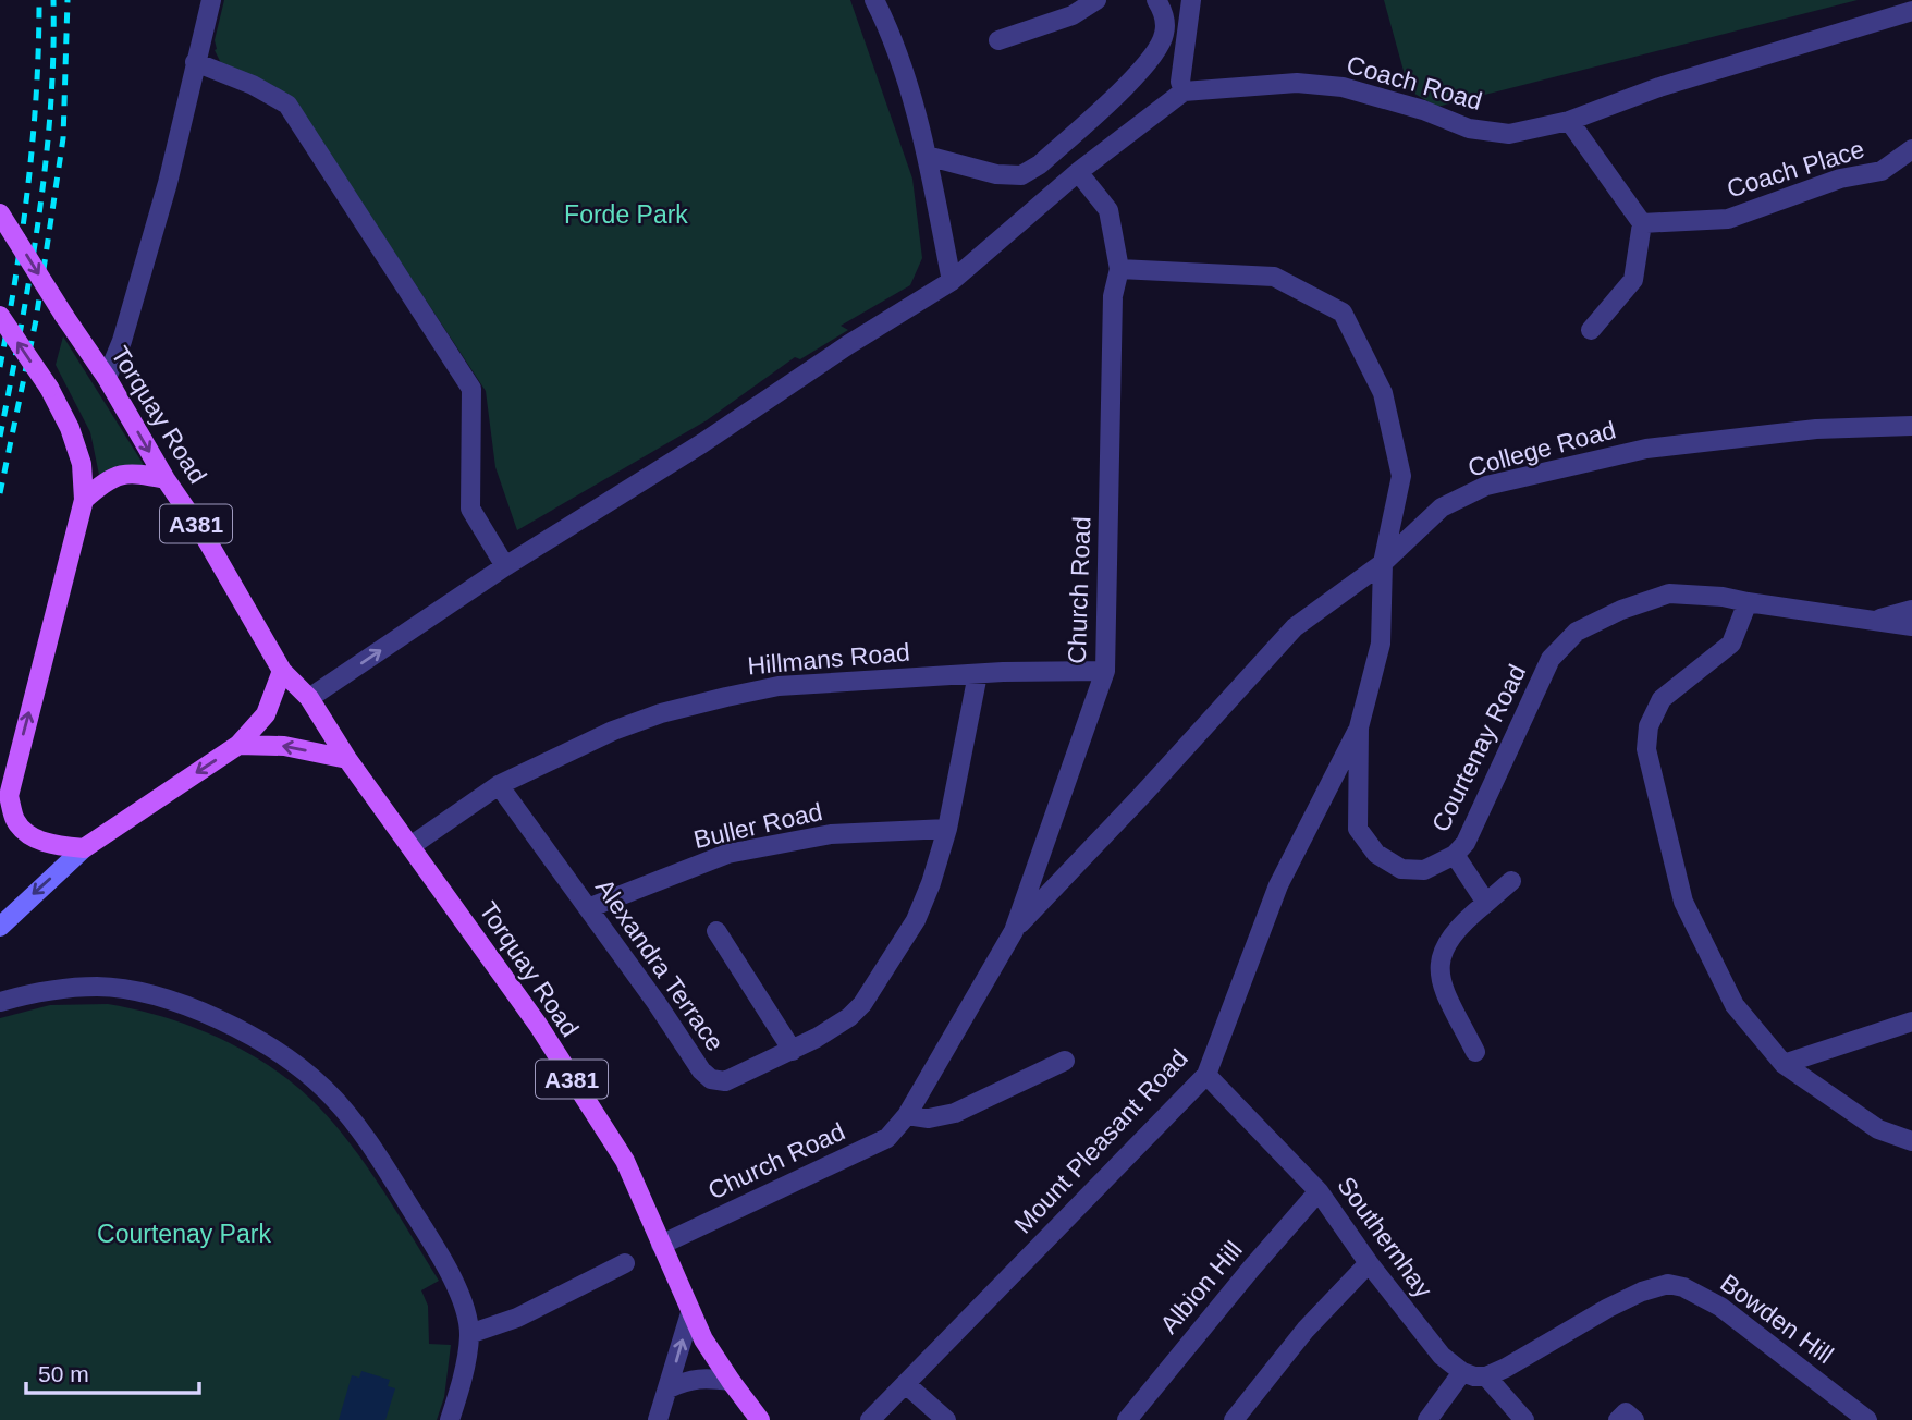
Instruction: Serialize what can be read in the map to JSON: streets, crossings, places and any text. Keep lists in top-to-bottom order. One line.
{"streets":{"main road":["Torquay Road","A381"],"street":["Coach Road","Coach Place","College Road","Church Road","Hillmans Road","Courtenay Road","Buller Road","Alexandra Terrace","Mount Pleasant Road","Southernhay","Albion Hill","Bowden Hill"]},"crossings":[["Torquay Road","A381"],["Torquay Road","Church Road"],["Torquay Road","Hillmans Road"],["College Road","Courtenay Road"],["Church Road","Hillmans Road"],["Hillmans Road","Alexandra Terrace"],["Courtenay Road","Mount Pleasant Road"],["Buller Road","Alexandra Terrace"],["Mount Pleasant Road","Southernhay"],["Southernhay","Albion Hill"]],"parks":["Forde Park","Courtenay Park"],"scale_bar":"50 m"}
